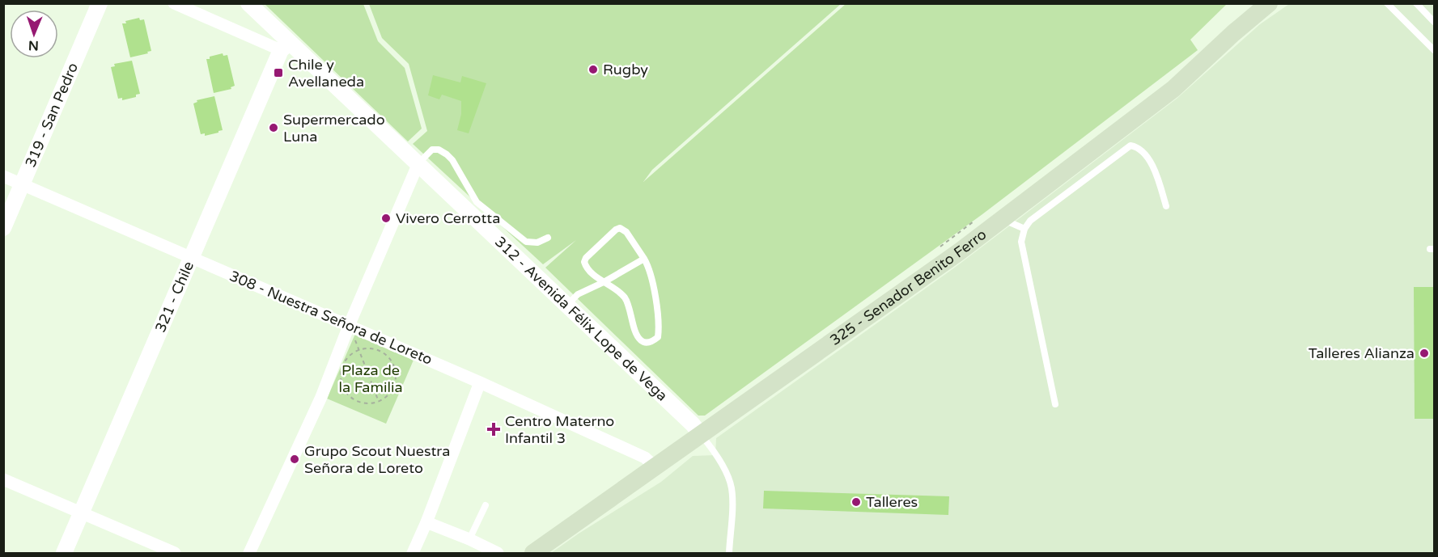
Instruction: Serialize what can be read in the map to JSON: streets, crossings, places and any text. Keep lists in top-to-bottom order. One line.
{"streets":{"main road":["325 - Senador Benito Ferro"],"street":["319 - San Pedro","321 - Chile","308 - Nuestra Señora de Loreto","312 - Avenida Félix Lope de Vega"]},"crossings":[["319 - San Pedro","308 - Nuestra Señora de Loreto"],["325 - Senador Benito Ferro","308 - Nuestra Señora de Loreto"],["325 - Senador Benito Ferro","312 - Avenida Félix Lope de Vega"],["321 - Chile","308 - Nuestra Señora de Loreto"],["321 - Chile","312 - Avenida Félix Lope de Vega"]],"parks":["Plaza de la Familia"],"places":{"other":["Rugby","Supermercado Luna","Vivero Cerrotta","Talleres Alianza","Grupo Scout Nuestra Señora de Loreto","Talleres"],"transit":["Chile y Avellaneda"],"health":["Centro Materno Infantil 3"]},"north":"bottom"}
